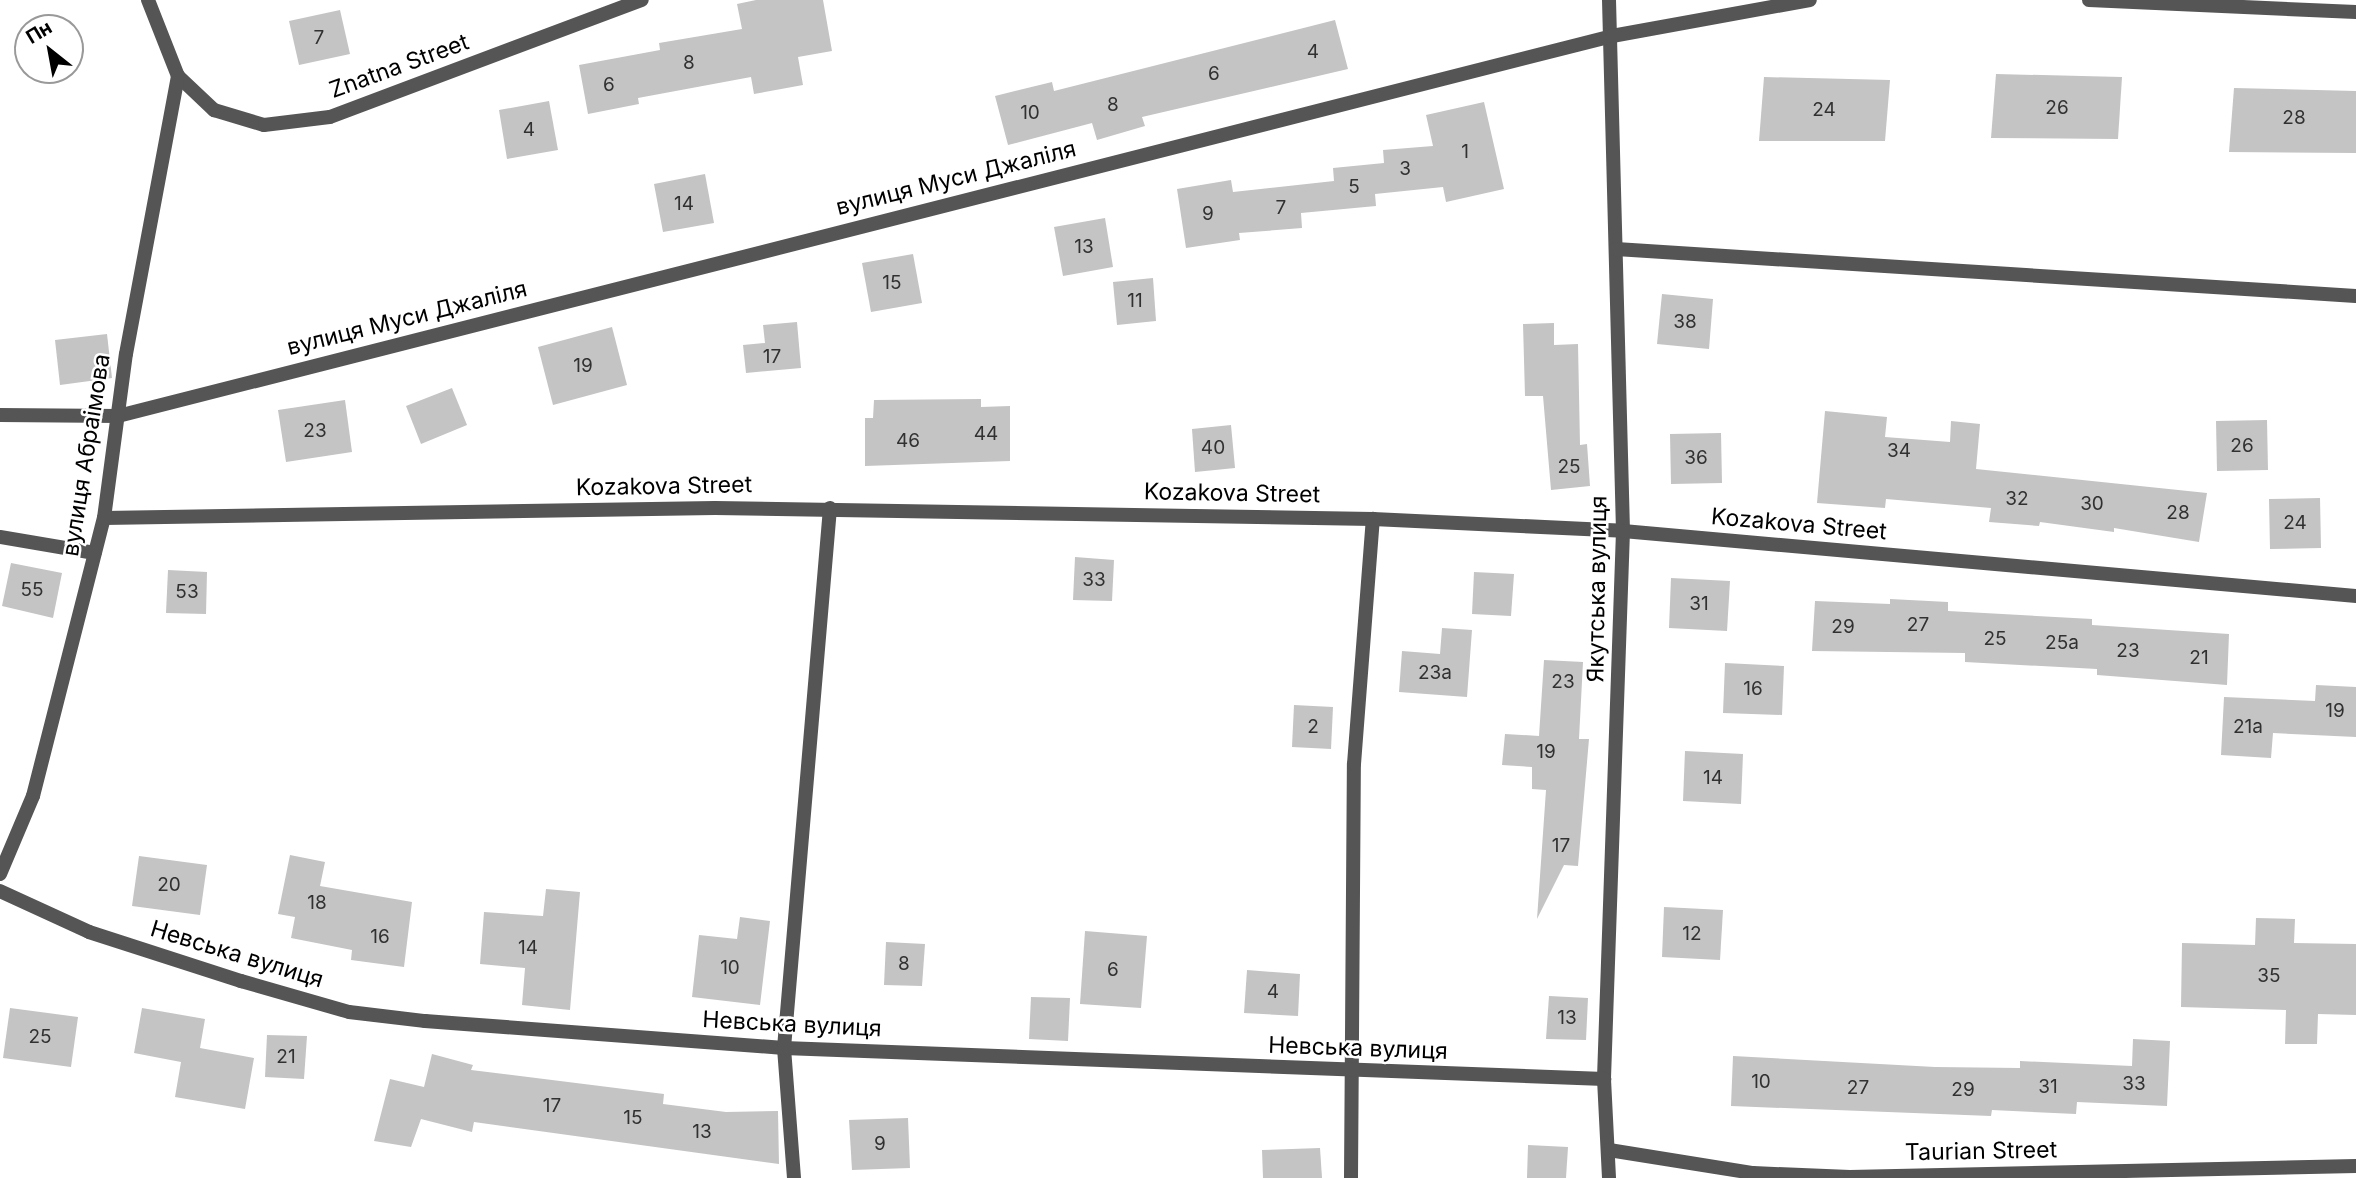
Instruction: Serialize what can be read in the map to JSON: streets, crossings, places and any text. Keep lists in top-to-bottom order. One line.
{"streets":{"street":["Znatna Street","вулиця Муси Джаліля","вулиця Абраімова","Kozakova Street","Якутська вулиця","Невська вулиця","Taurian Street"]},"crossings":[["Znatna Street","вулиця Абраімова"],["вулиця Муси Джаліля","вулиця Абраімова"],["вулиця Муси Джаліля","Якутська вулиця"],["вулиця Абраімова","Kozakova Street"],["Kozakova Street","Якутська вулиця"],["Якутська вулиця","Невська вулиця"],["Якутська вулиця","Taurian Street"]],"house_numbers":["7","4","8","6","6","8","26","24","10","28","4","1","3","5","14","7","9","13","15","11","38","17","19","23","44","46","26","40","34","36","25","32","30","28","24","33","55","53","31","27","29","25","25а","23","21","23а","23","16","19","2","21а","19","14","17","20","18","12","16","14","8","10","6","35","4","13","25","21","10","33","31","27","29","17","15","13","9"],"north":"top left"}
